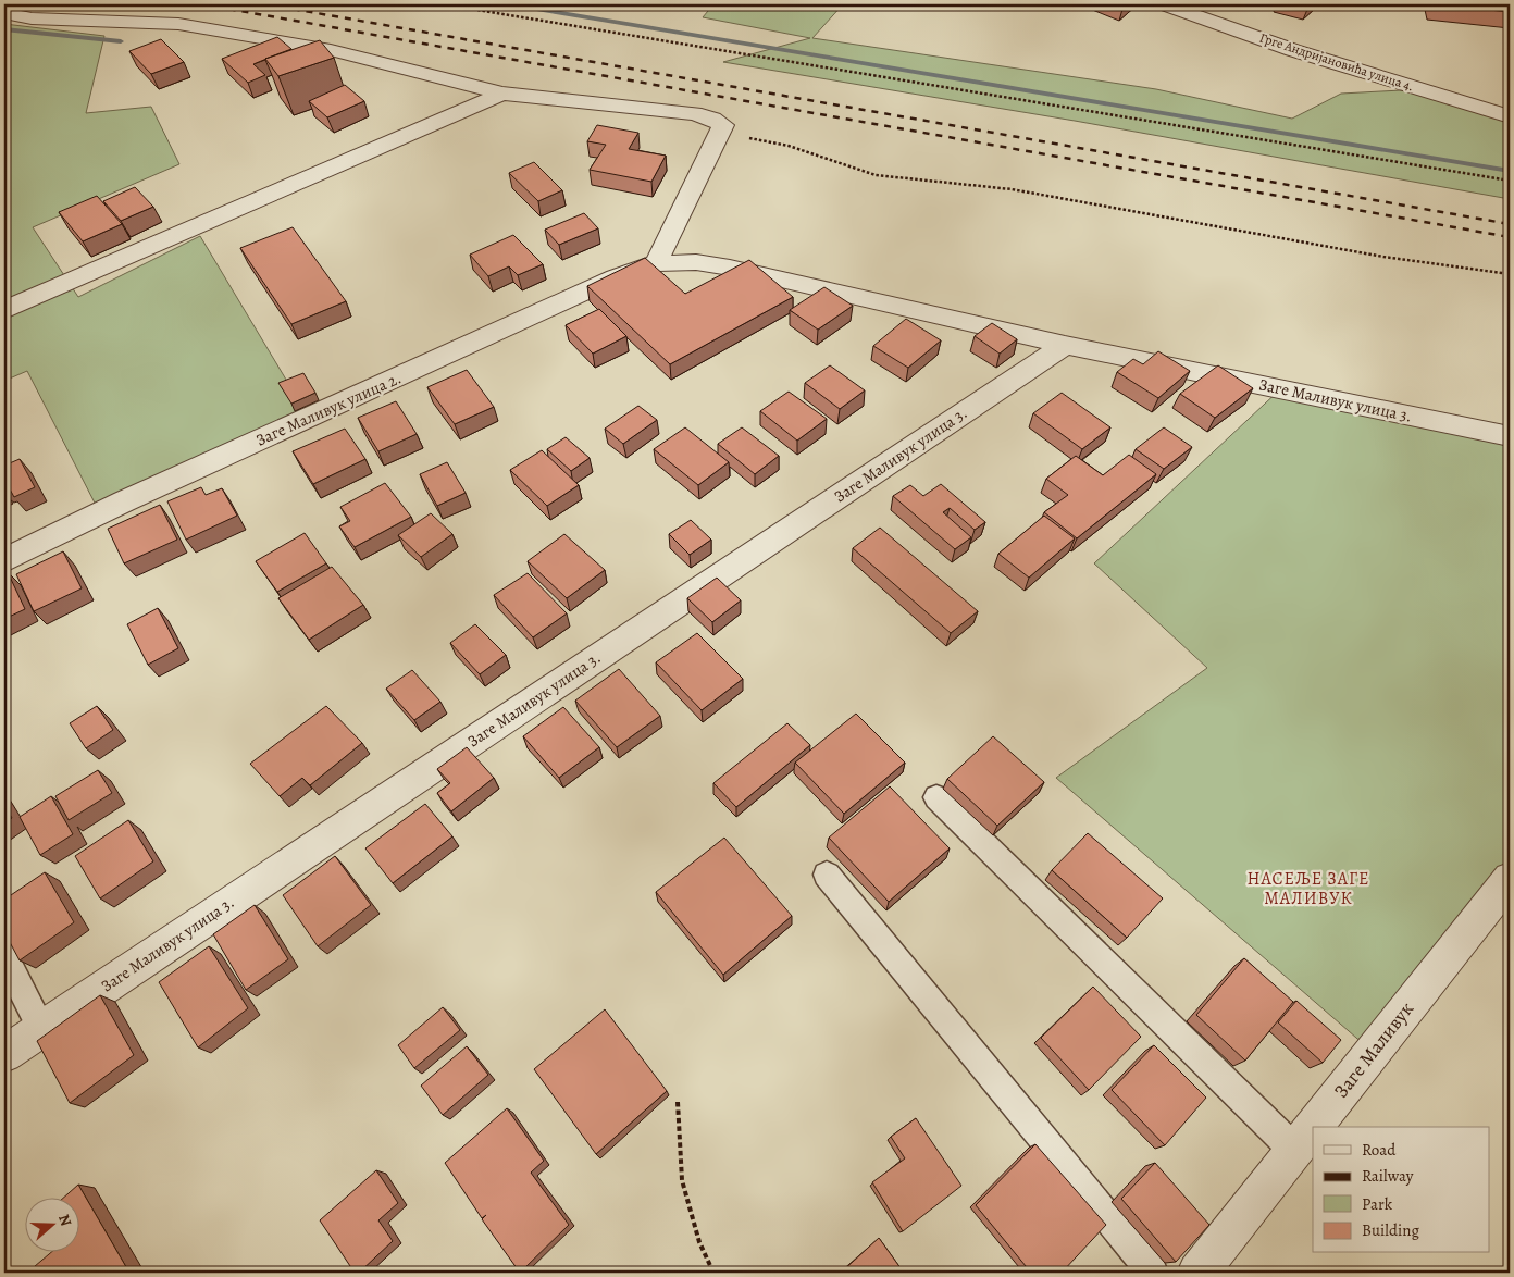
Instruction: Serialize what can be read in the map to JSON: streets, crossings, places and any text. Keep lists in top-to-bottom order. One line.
{"streets":{"street":["Грге Андријановића улица 4.","Заге Маливук улица 3.","Заге Маливук улица 2.","Заге Маливук"]},"crossings":[["Заге Маливук улица 3.","Заге Маливук улица 2."]],"districts":["НАСЕЉЕ ЗАГЕ МАЛИВУК"],"legend":["Road","Railway","Park","Building"],"north":"right"}
